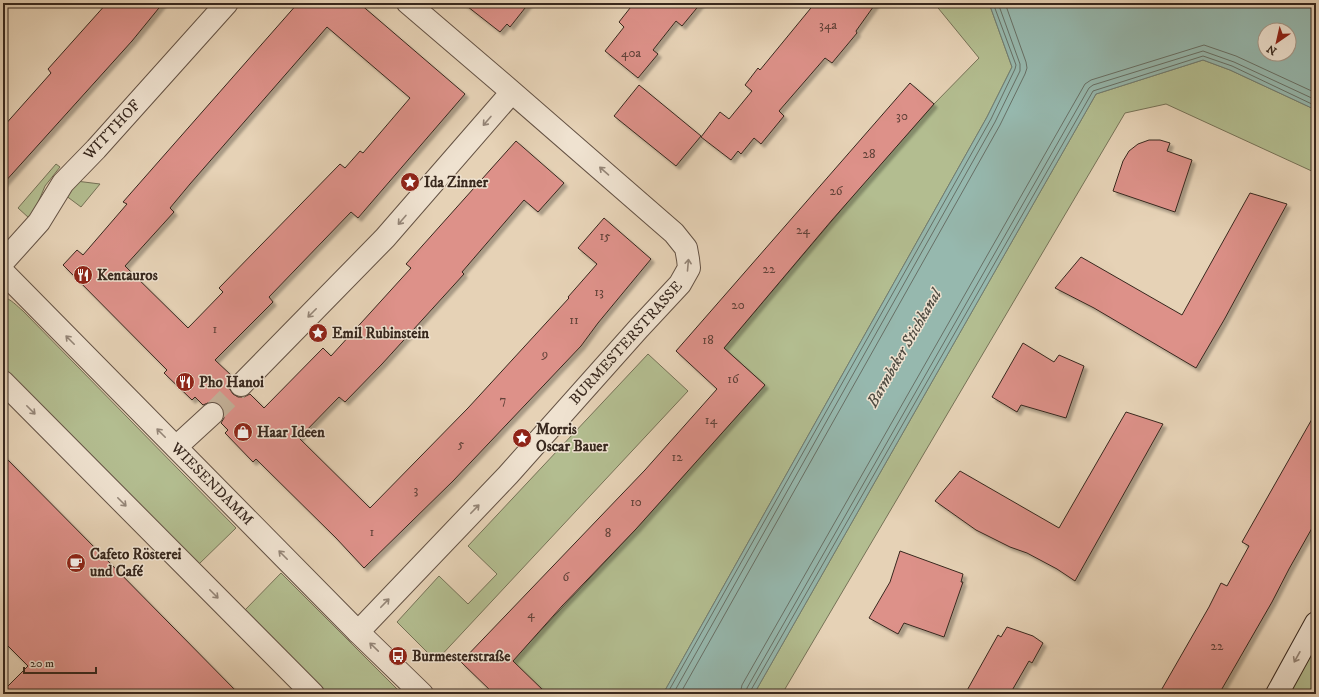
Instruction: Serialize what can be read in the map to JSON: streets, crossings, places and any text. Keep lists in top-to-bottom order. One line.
{"streets":{"street":["WITTHOF","BURMESTERSTRASSE","WIESENDAMM"]},"crossings":[["BURMESTERSTRASSE","WIESENDAMM"]],"water":["Barmbeker Stichkanal"],"places":{"place":["Ida Zinner","Emil Rubinstein","Morris Oscar Bauer"],"restaurant":["Kentauros","Pho Hanoi"],"shop":["Haar Ideen"],"cafe":["Cafeto Rösterei und Café"],"bus stop":["Burmesterstraße"]},"house_numbers":["34a","40a","30","28","26","24","15","22","13","20","11","1","18","9","16","7","14","5","12","3","10","1","8","6","4","22"],"scale_bar":"20 m","north":"bottom left"}
